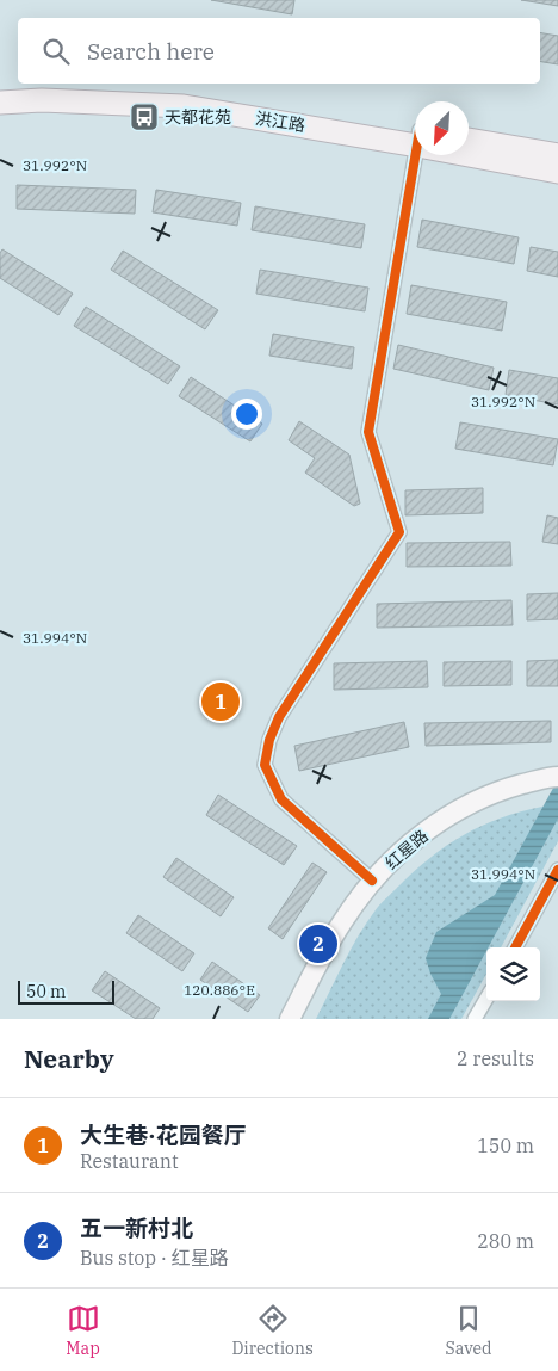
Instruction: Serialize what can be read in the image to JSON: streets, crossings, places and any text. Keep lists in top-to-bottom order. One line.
{"streets":{"main road":["洪江路","红星路"]},"places":{"bus stop":["天都花苑"]},"scale_bar":"50 m","north":"bottom left","page":{"search":"Search here","pins":["1","2"],"scale":"50 m","heading":["Nearby","2 results"],"list":[{"mark":"1","name":"大生巷·花园餐厅","note":"Restaurant","value":"150 m"},{"mark":"2","name":"五一新村北","note":"Bus stop · 红星路","value":"280 m"}],"nav":["Map","Directions","Saved"]},"coordinates":["31.992°N","31.994°N","120.886°E"]}
